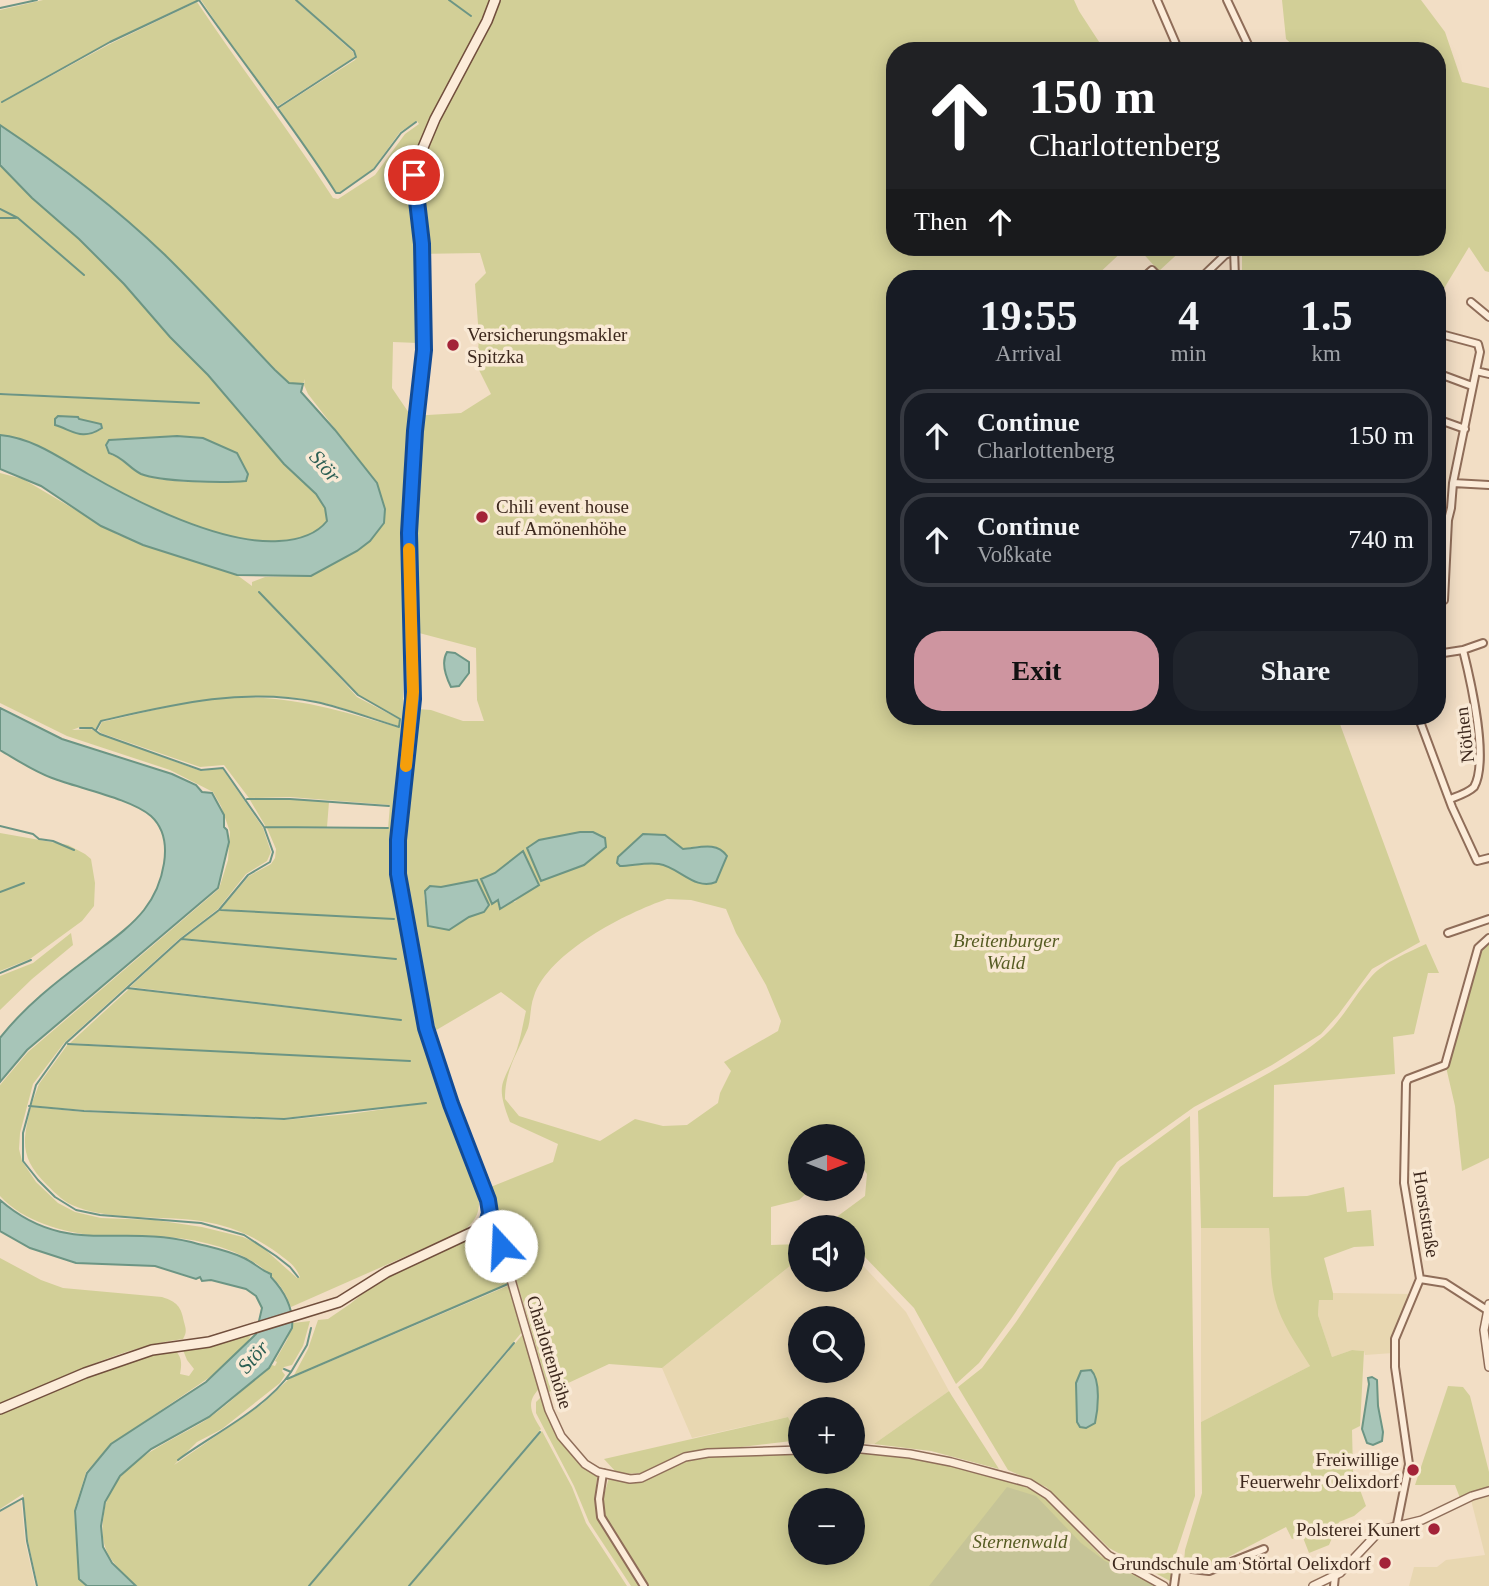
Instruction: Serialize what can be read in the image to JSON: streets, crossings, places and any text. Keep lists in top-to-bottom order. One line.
{"streets":{"street":["Nöthen","Horststraße","Charlottenhöhe"]},"water":["Stör"],"parks":["Breitenburger Wald","Sternenwald"],"places":["Versicherungsmakler Spitzka","Chili event house auf Amönenhöhe","Freiwillige Feuerwehr Oelixdorf","Polsterei Kunert","Grundschule am Störtal Oelixdorf"],"north":"right","page":{"turn":["150 m","Charlottenberg"],"then":"Then","eta":["19:55","Arrival","4","min","1.5","km"],"list":[{"name":"Continue","note":"Charlottenberg","value":"150 m"},{"name":"Continue","note":"Voßkate","value":"740 m"}],"buttons":["Exit","Share"],"map_buttons":["+","−"]}}
